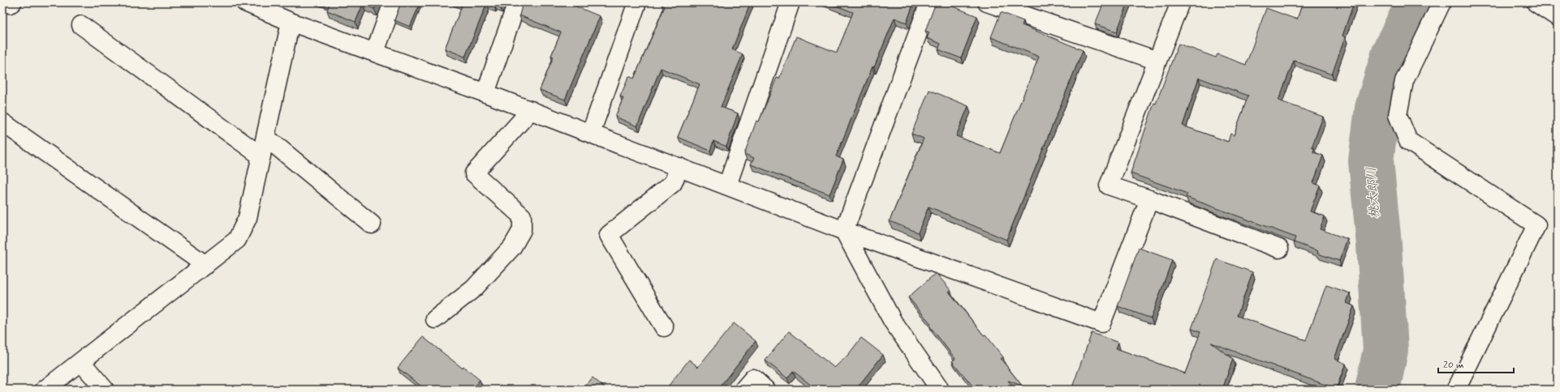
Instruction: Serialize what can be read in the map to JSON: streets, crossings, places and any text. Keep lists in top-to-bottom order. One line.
{"water":["桃太郎川"],"scale_bar":"20 m"}
